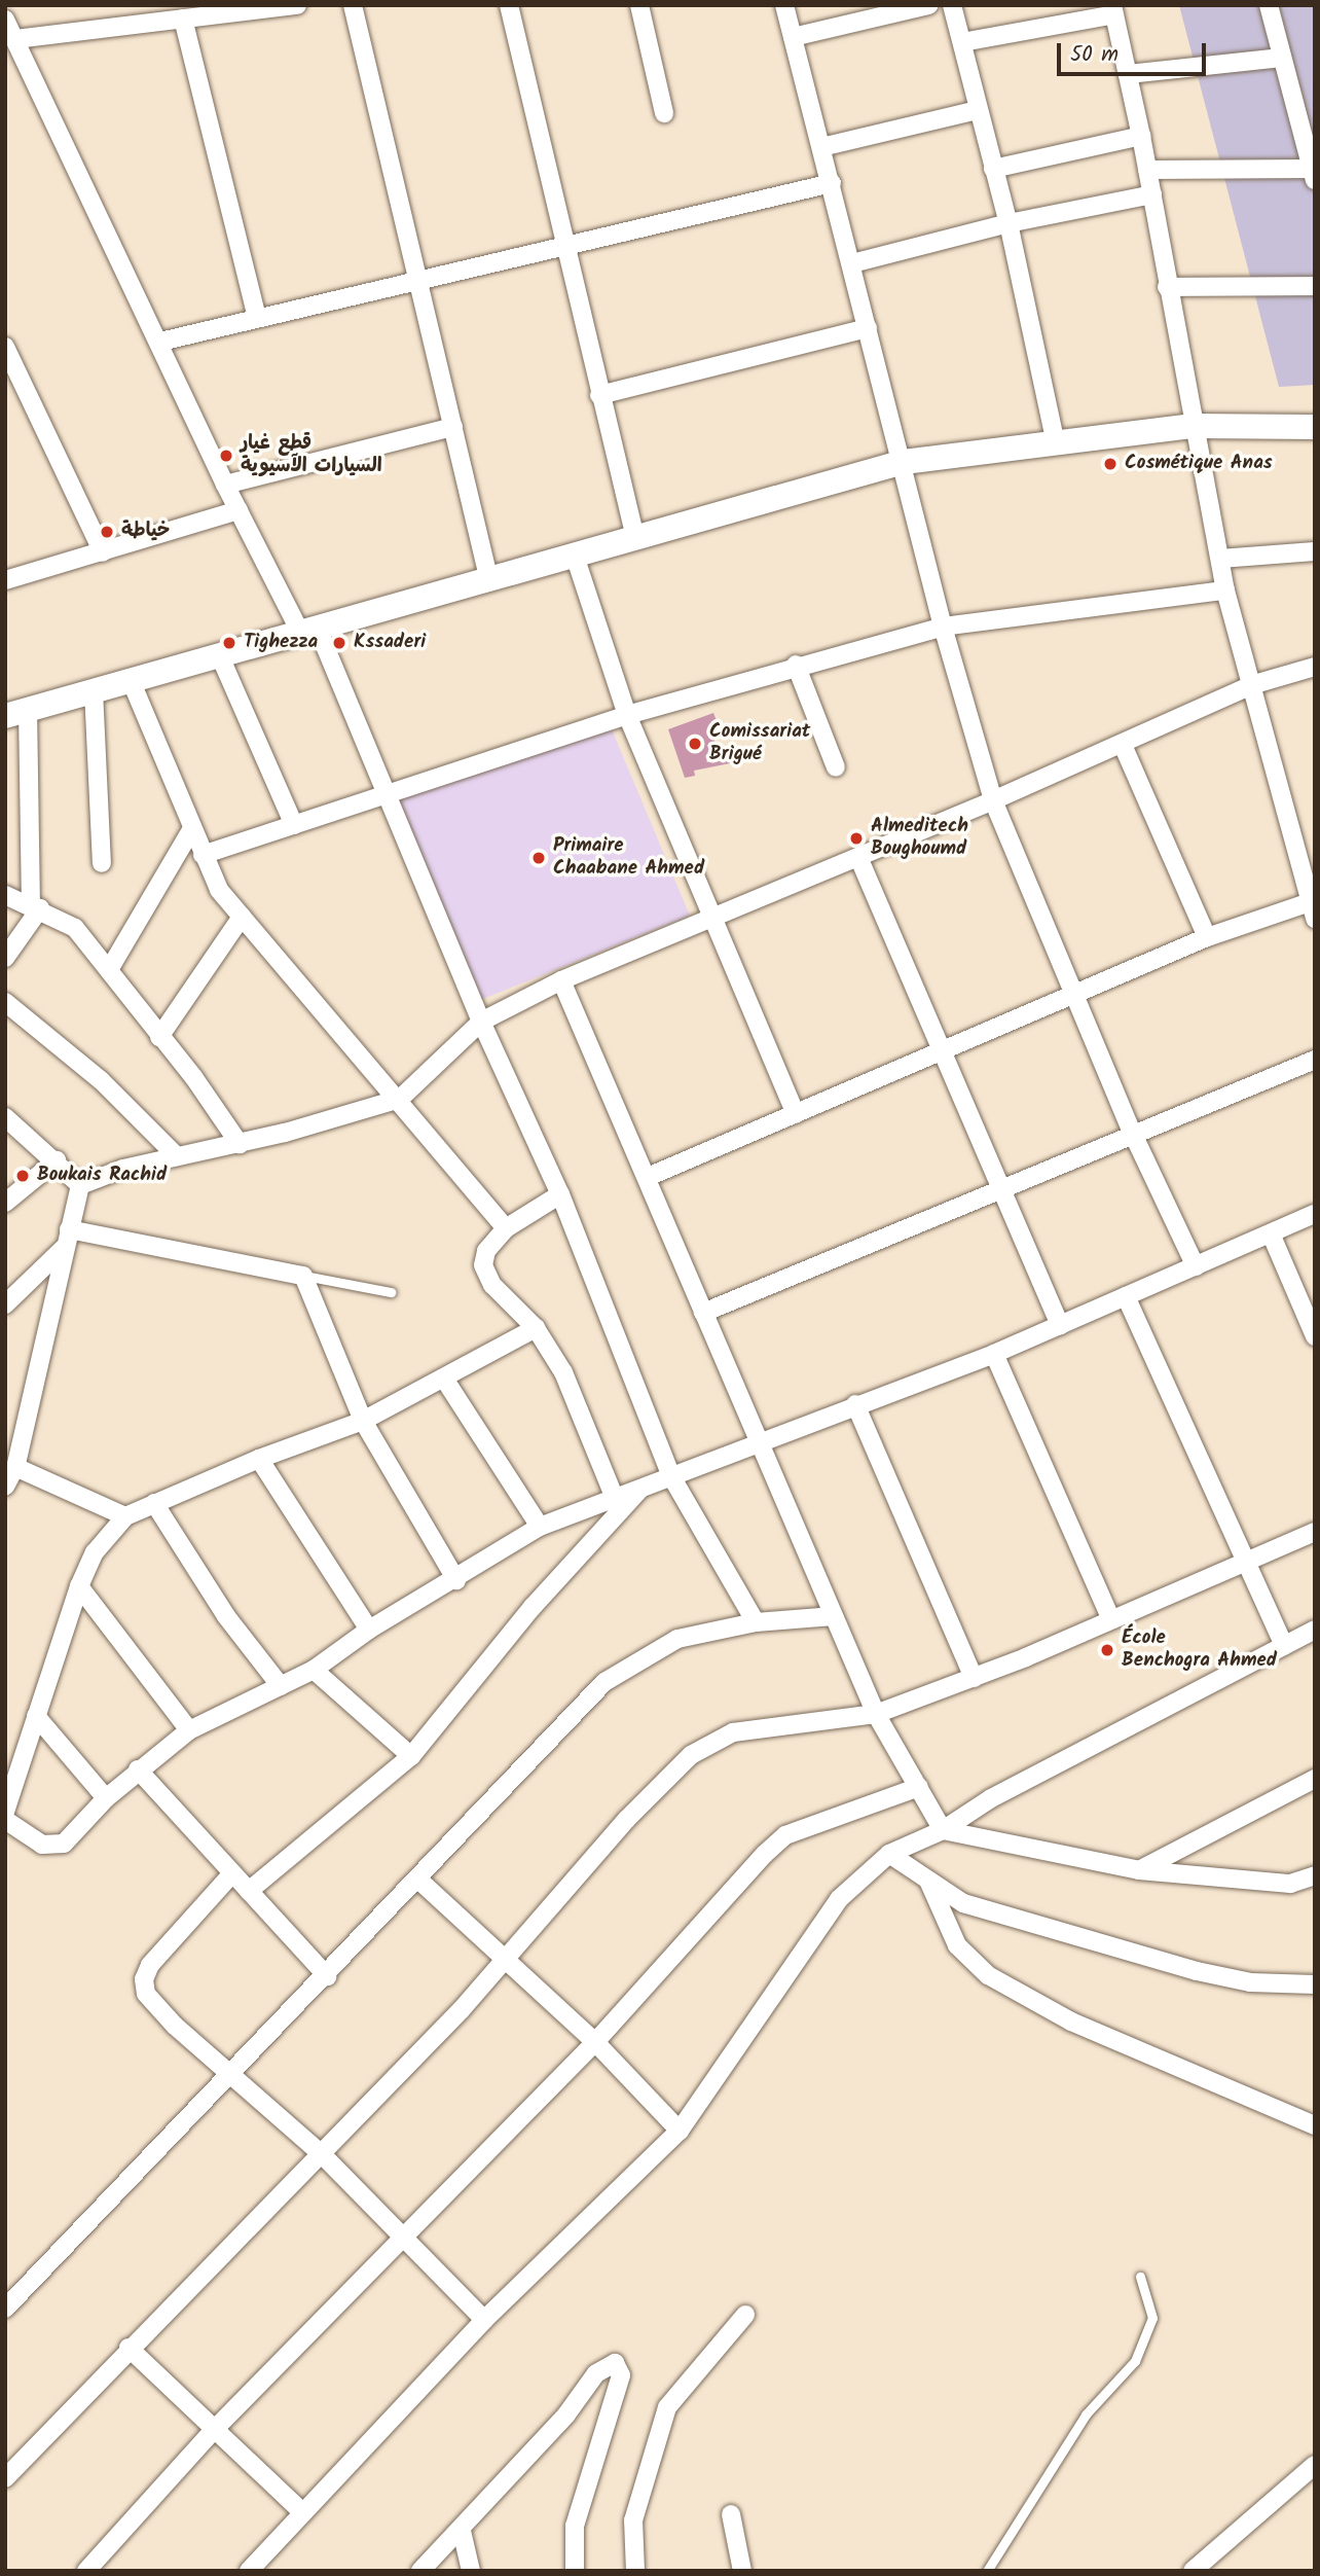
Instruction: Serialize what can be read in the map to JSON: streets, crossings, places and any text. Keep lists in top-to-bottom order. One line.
{"places":["قطع غيار السيارات الآسيوية","Cosmétique Anas","خياطة","Tighezza","Kssaderi","Comissariat Brigué","Almeditech Boughoumd","Primaire Chaabane Ahmed","Boukais Rachid","École Benchogra Ahmed"],"scale_bar":"50 m"}
